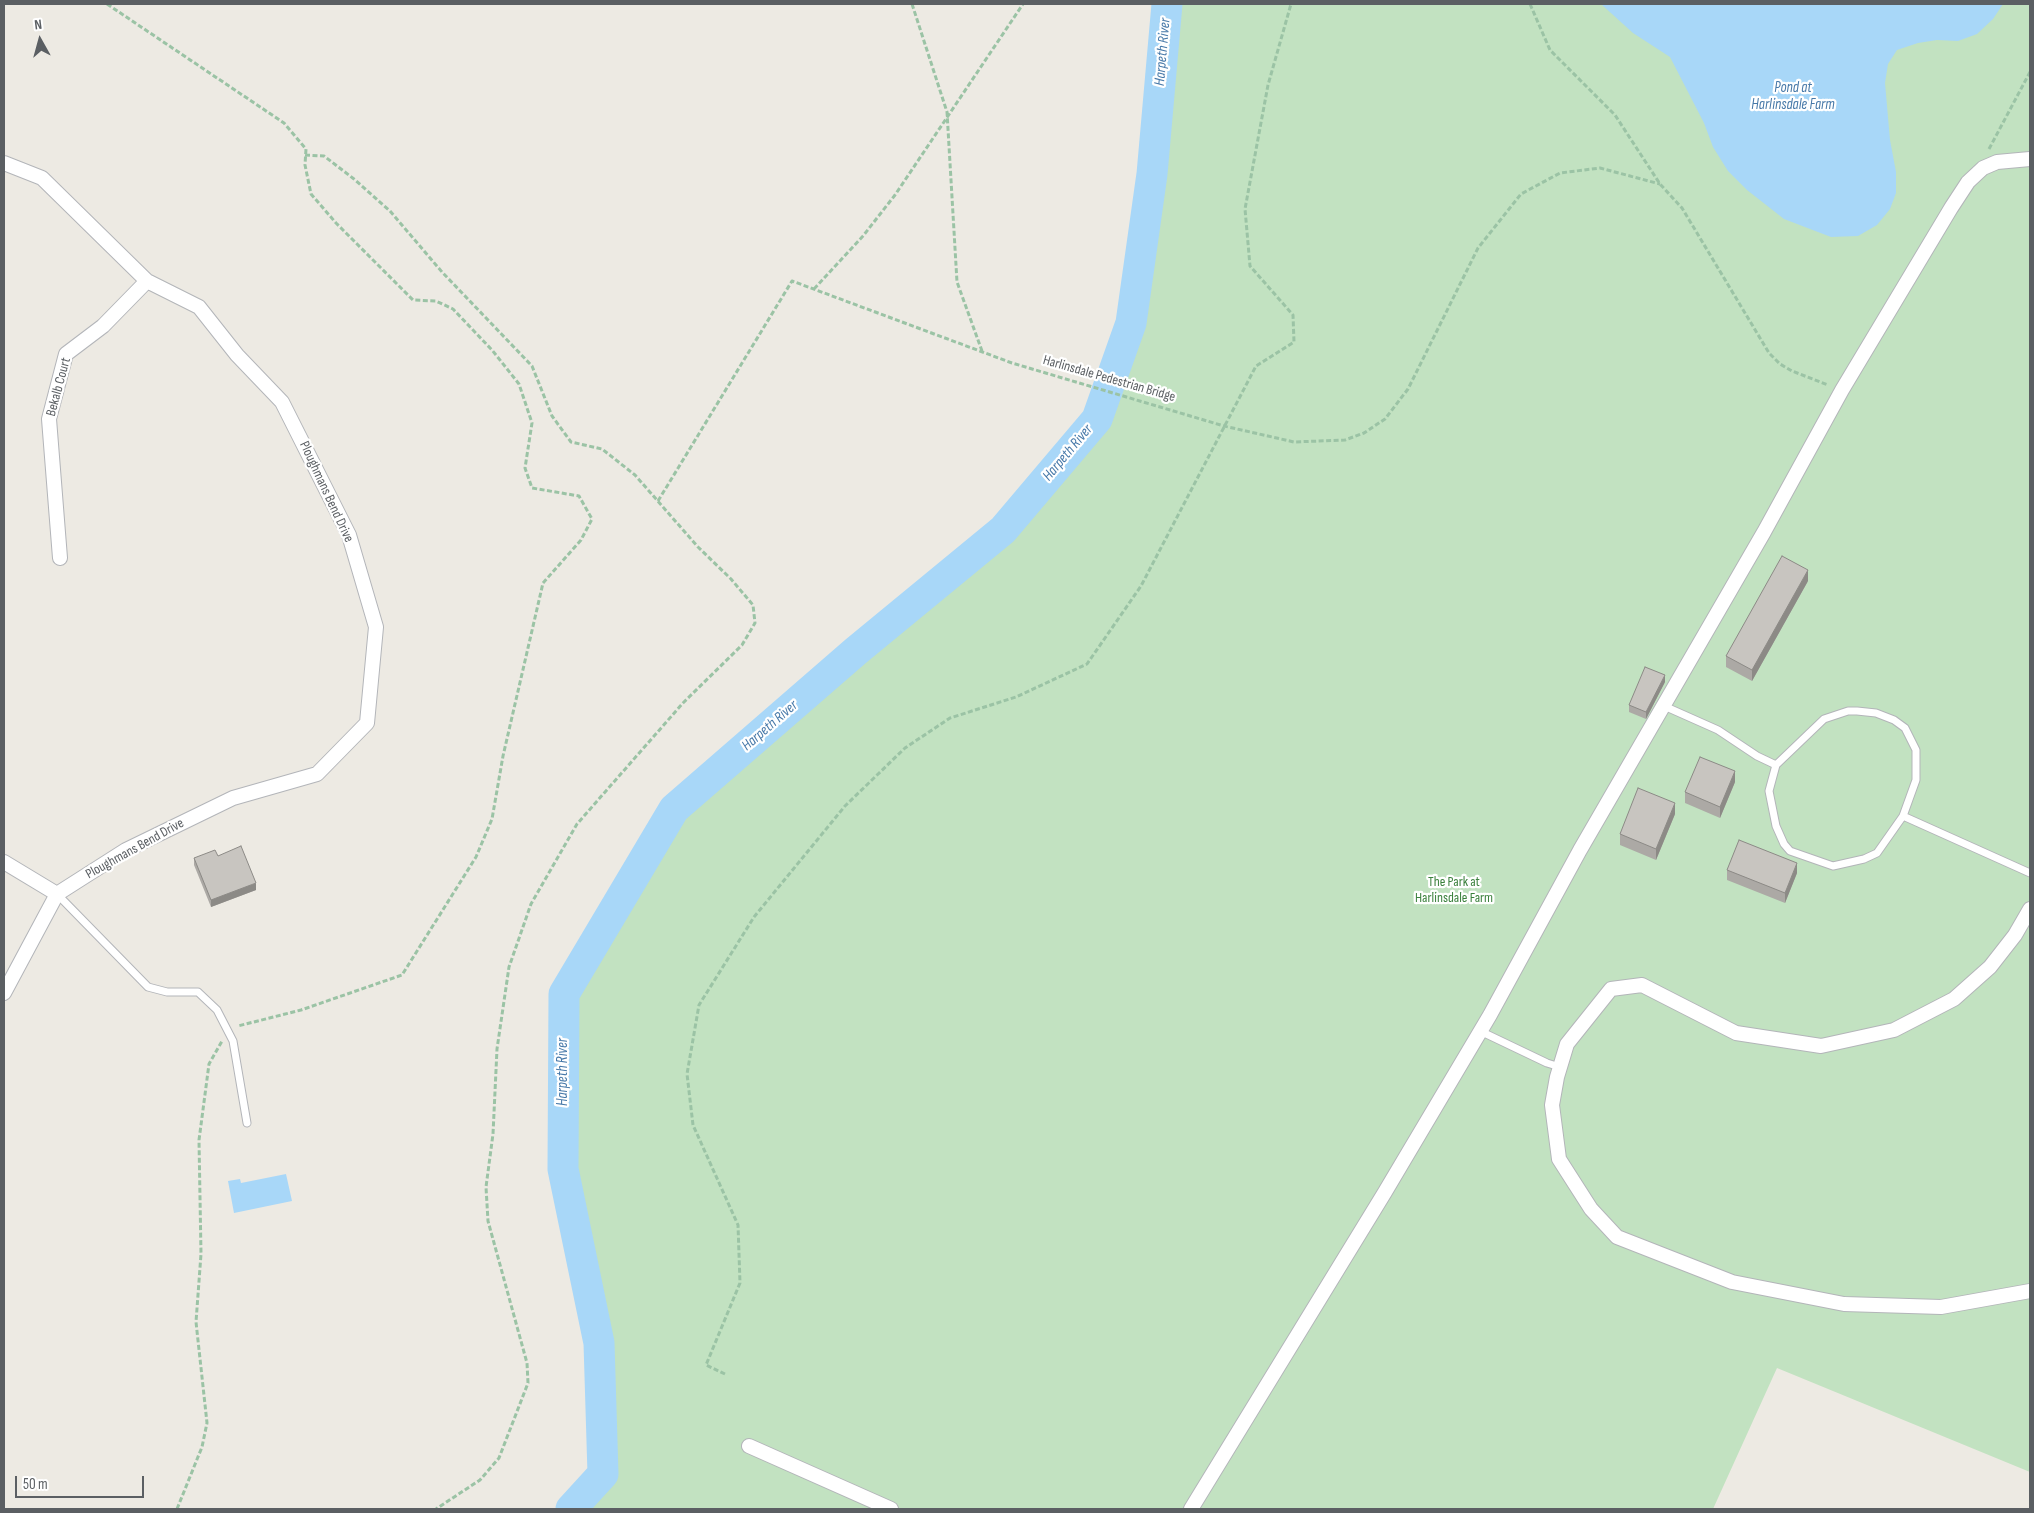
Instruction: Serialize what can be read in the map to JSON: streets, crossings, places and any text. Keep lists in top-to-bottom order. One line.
{"streets":{"street":["Bekalb Court","Ploughmans Bend Drive"],"path":["Harlinsdale Pedestrian Bridge"]},"crossings":[["Bekalb Court","Ploughmans Bend Drive"]],"water":["Harpeth River","Pond at Harlinsdale Farm"],"parks":["The Park at Harlinsdale Farm"],"scale_bar":"50 m","north":"top"}
